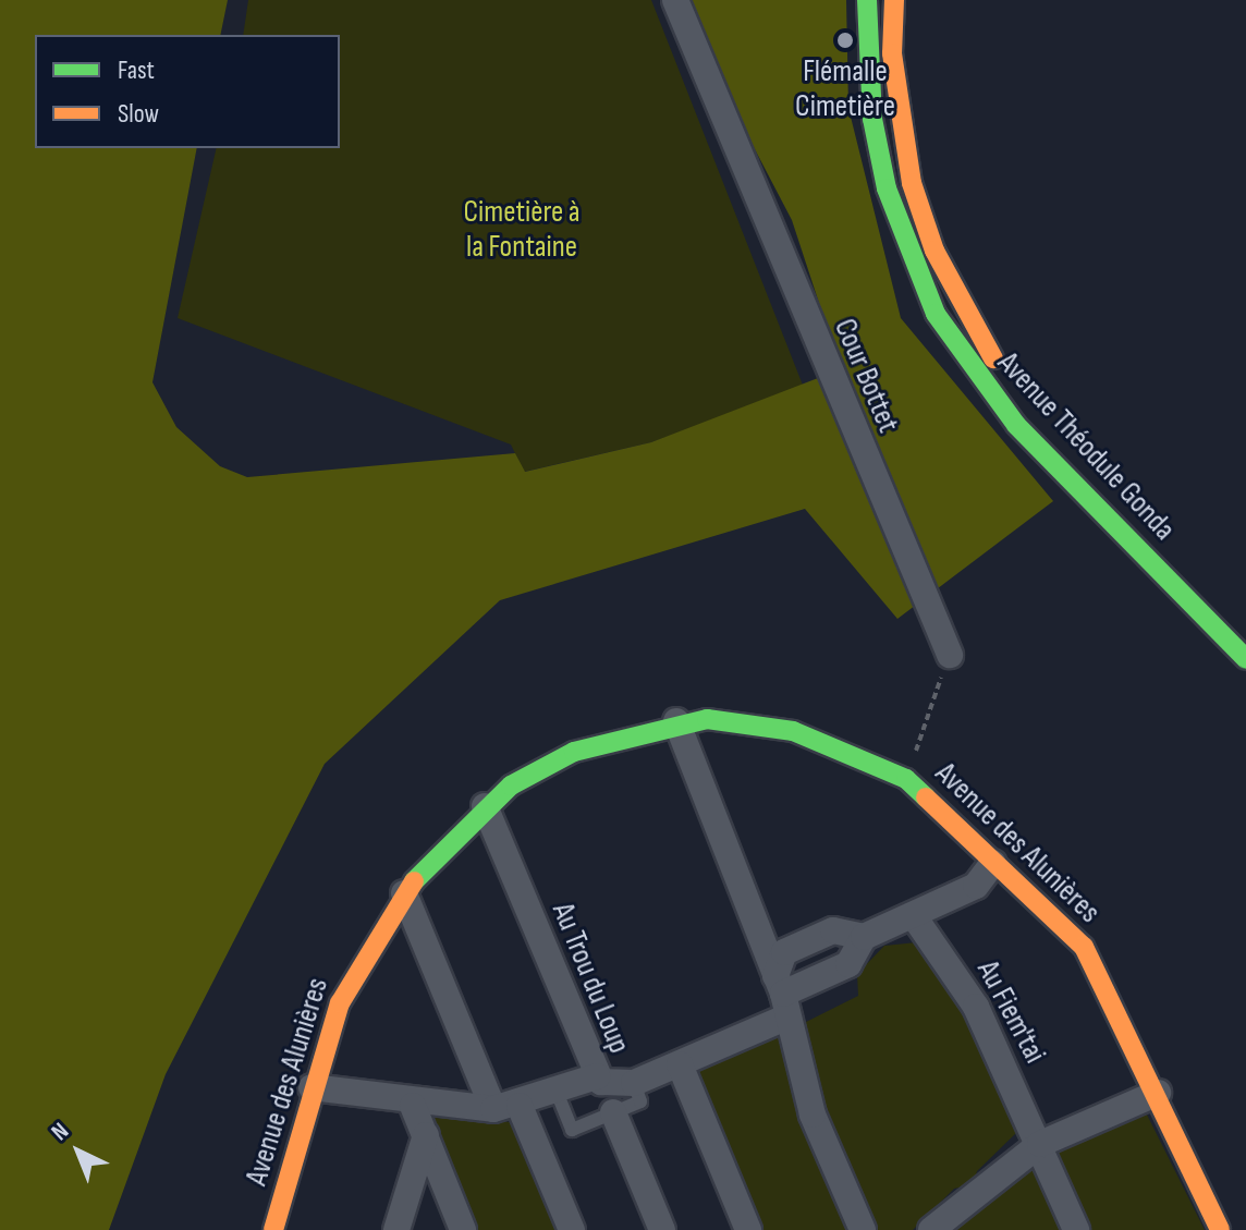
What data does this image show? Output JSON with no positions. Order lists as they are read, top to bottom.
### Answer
{
  "streets": {
    "street": [
      "Cour Bottet",
      "Avenue Théodule Gonda",
      "Avenue des Alunières",
      "Au Trou du Loup",
      "Au Fiem'tai"
    ]
  },
  "crossings": [
    ["Avenue des Alunières", "Au Trou du Loup"]
  ],
  "parks": ["Cimetière à la Fontaine"],
  "places": ["Flémalle Cimetière"],
  "legend": ["Fast", "Slow"],
  "north": "top left"
}
